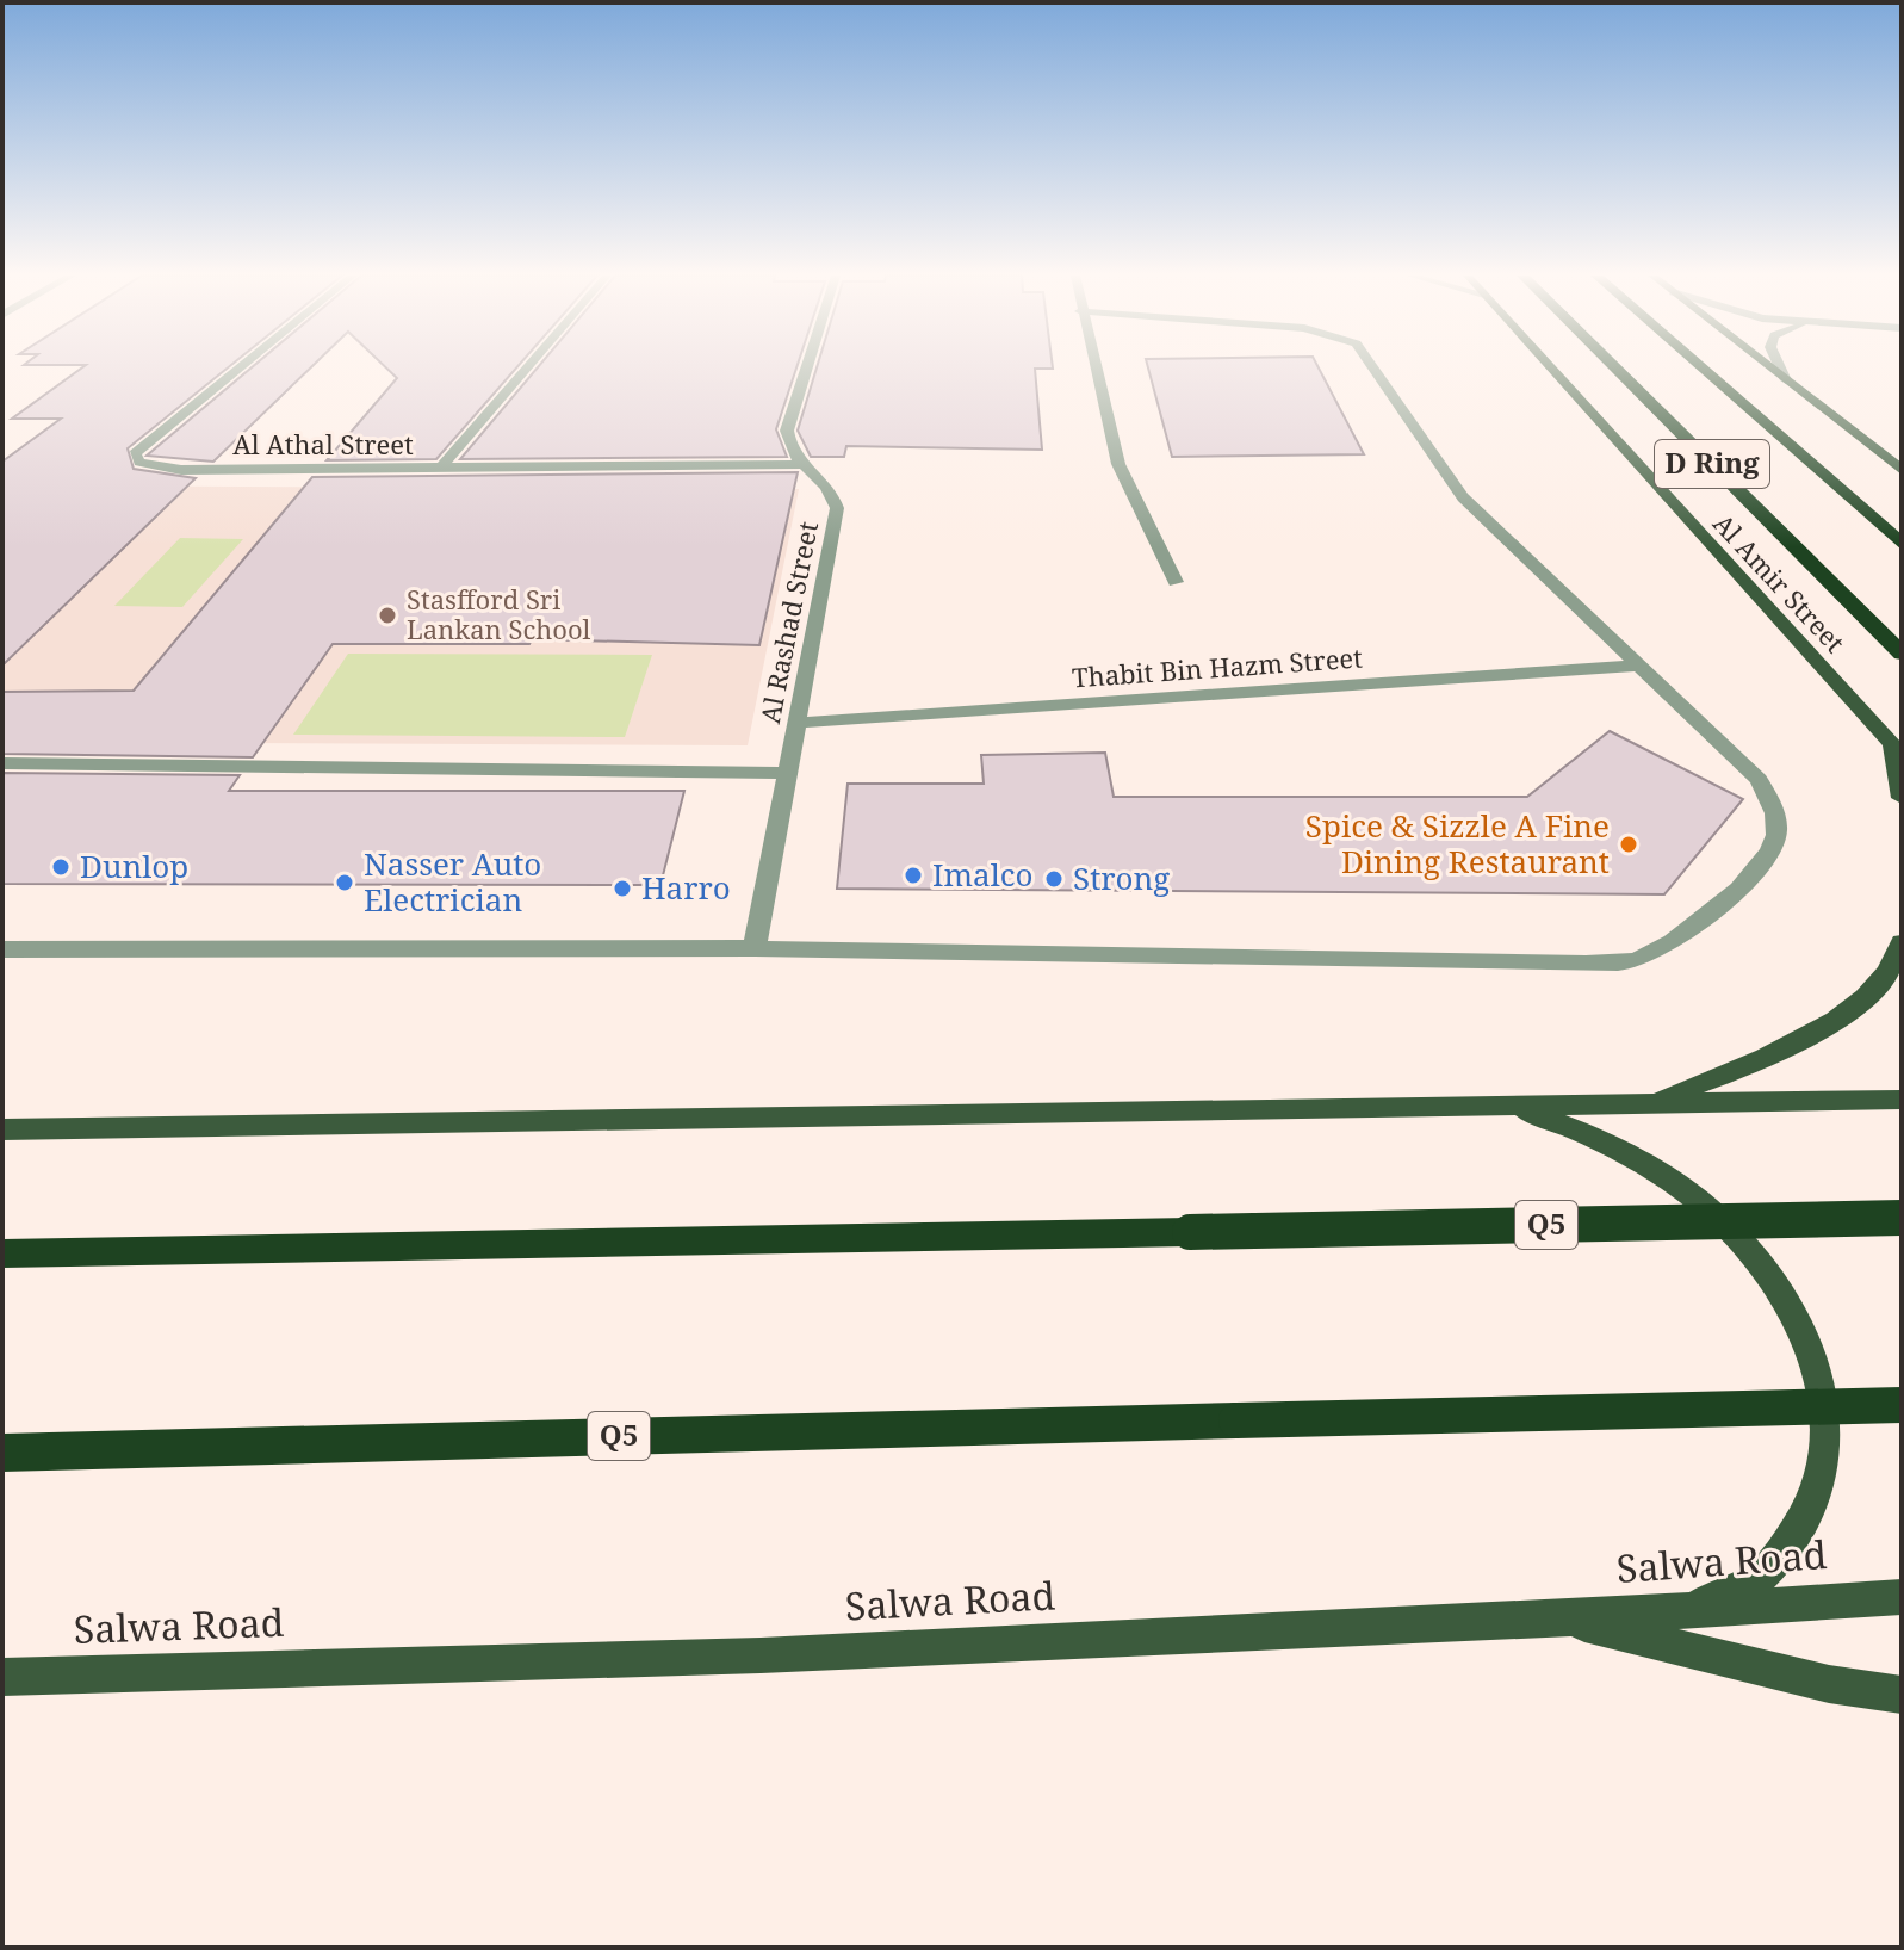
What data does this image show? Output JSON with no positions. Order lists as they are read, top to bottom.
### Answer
{
  "streets": {
    "highway": ["D Ring", "Q5"],
    "main road": ["Al Amir Street", "Salwa Road"],
    "street": ["Al Athal Street", "Al Rashad Street", "Thabit Bin Hazm Street"]
  },
  "crossings": [
    ["Al Athal Street", "Al Rashad Street"],
    ["Al Rashad Street", "Thabit Bin Hazm Street"]
  ],
  "places": [
    "Stasfford Sri Lankan School",
    "Spice & Sizzle A Fine Dining Restaurant",
    "Dunlop",
    "Imalco",
    "Strong",
    "Nasser Auto Electrician",
    "Harro"
  ]
}
